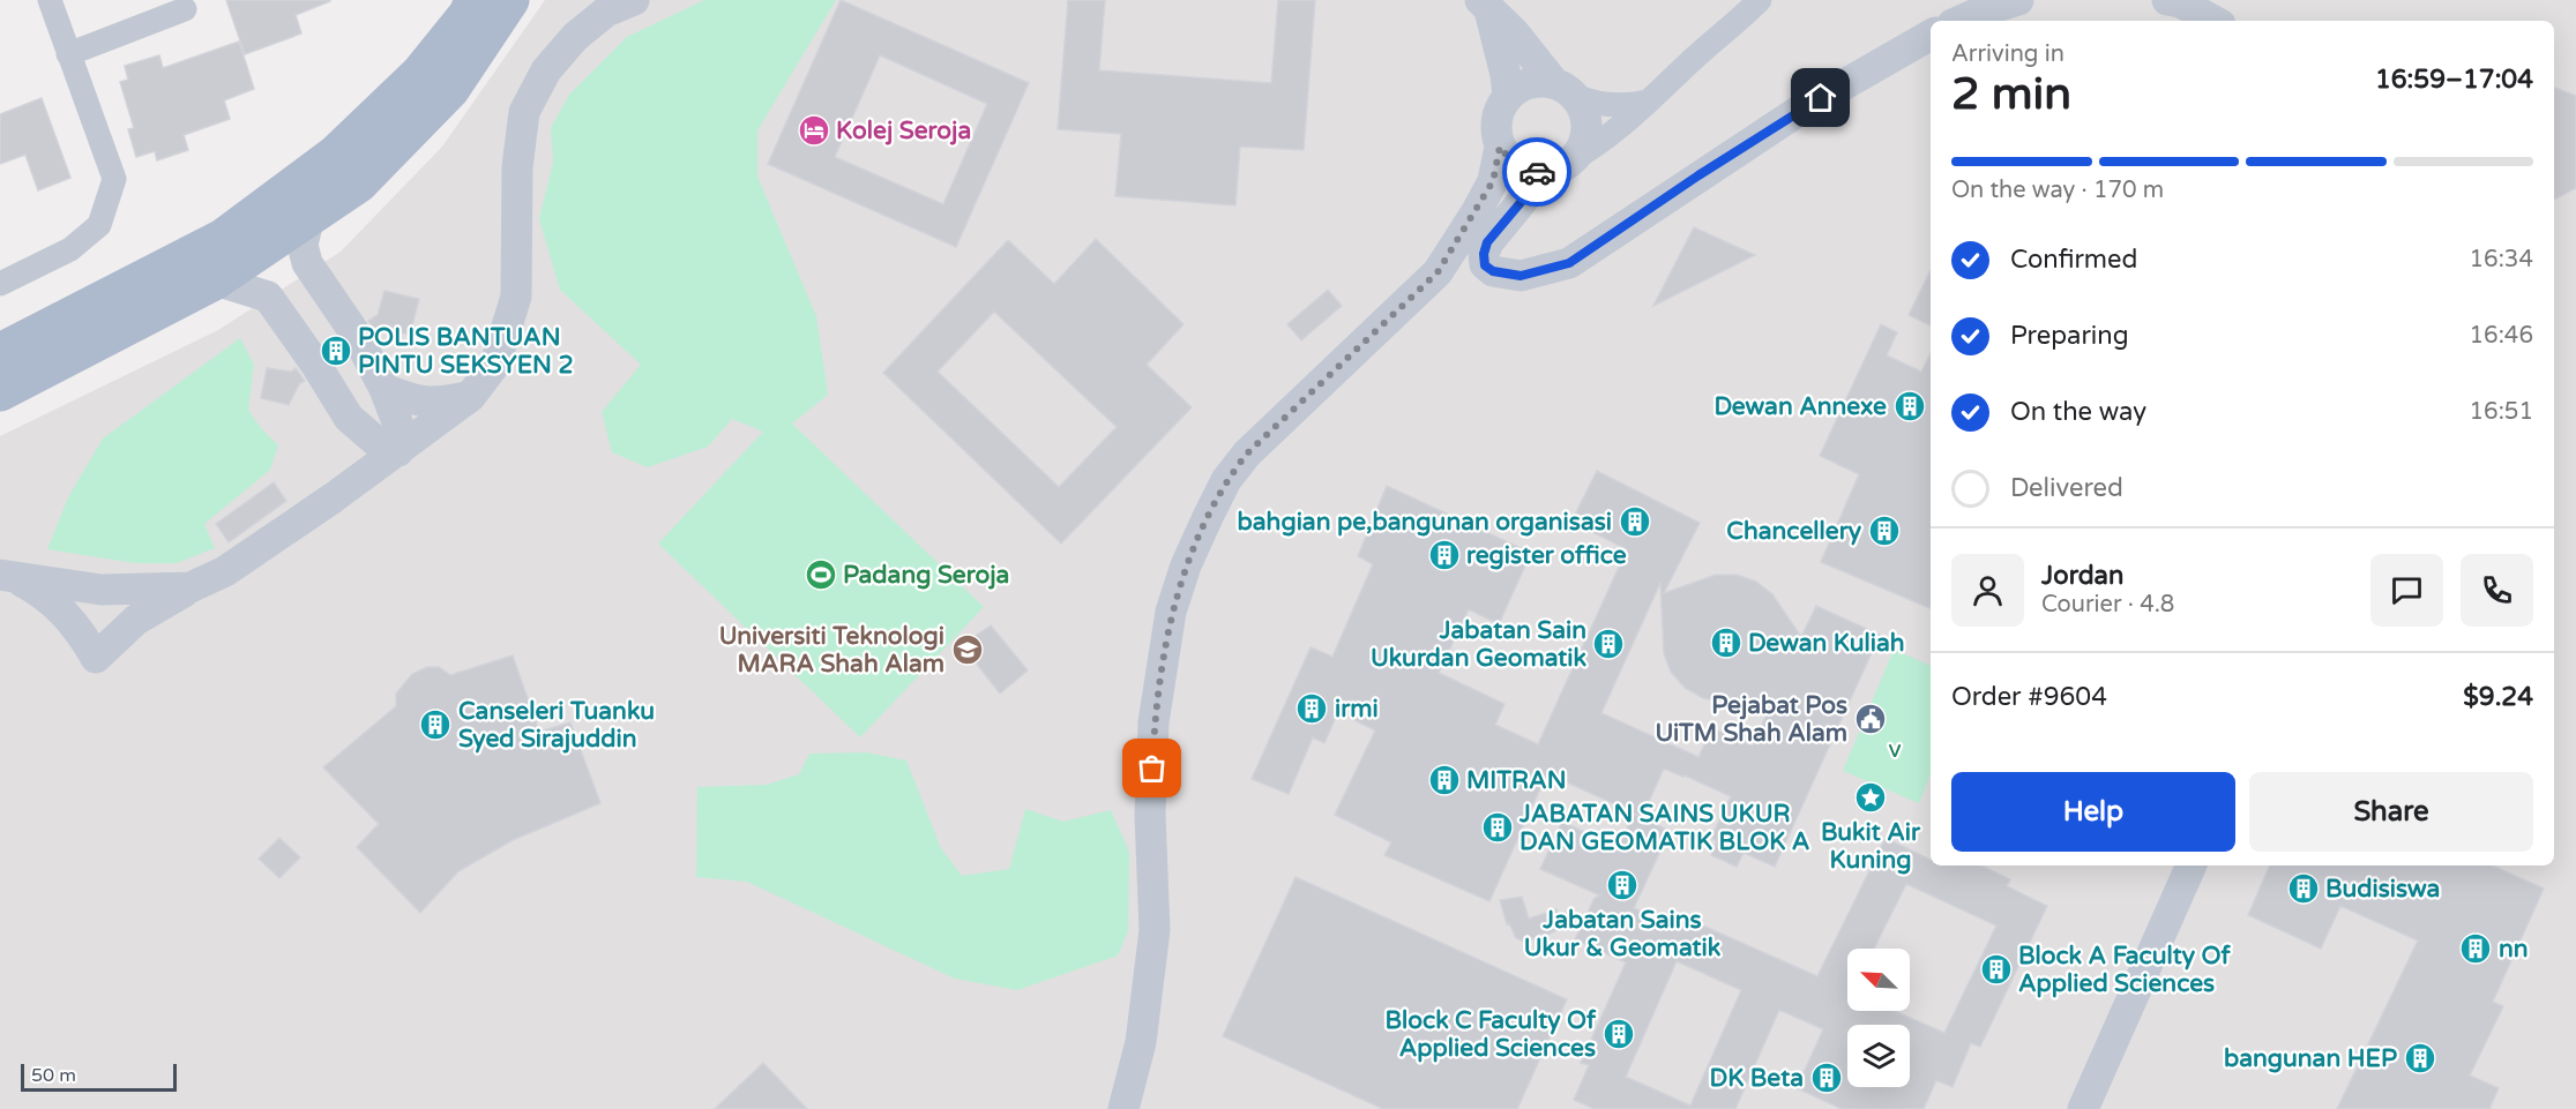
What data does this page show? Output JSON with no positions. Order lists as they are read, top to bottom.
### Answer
{
  "parks": ["v"],
  "places": {
    "hotel": ["Kolej Seroja"],
    "building": [
      "POLIS BANTUAN PINTU SEKSYEN 2",
      "Dewan Annexe",
      "bahgian pe,bangunan organisasi",
      "Chancellery",
      "register office",
      "Dewan Kuliah",
      "Jabatan Sain Ukurdan Geomatik",
      "irmi",
      "Canseleri Tuanku Syed Sirajuddin",
      "MITRAN",
      "JABATAN SAINS UKUR DAN GEOMATIK BLOK A",
      "Jabatan Sains Ukur & Geomatik",
      "Budisiswa",
      "nn",
      "Block A Faculty Of Applied Sciences",
      "Block C Faculty Of Applied Sciences",
      "bangunan HEP",
      "DK Beta"
    ],
    "sports": ["Padang Seroja"],
    "school or university": ["Universiti Teknologi MARA Shah Alam"],
    "public building": ["Pejabat Pos UiTM Shah Alam"],
    "place": ["Bukit Air Kuning"]
  },
  "scale_bar": "50 m",
  "north": "top left",
  "page": {
    "heading": ["2 min", "Arriving in", "16:59–17:04"],
    "panel": [
      "Jordan",
      "Courier · 4.8",
      "Order #9604",
      "$9.24"
    ],
    "bar": "On the way · 170 m",
    "list": [
      ["Confirmed", "16:34"],
      ["Preparing", "16:46"],
      ["On the way", "16:51"],
      "Delivered"
    ],
    "buttons": ["Help", "Share"],
    "scale": "50 m"
  }
}
